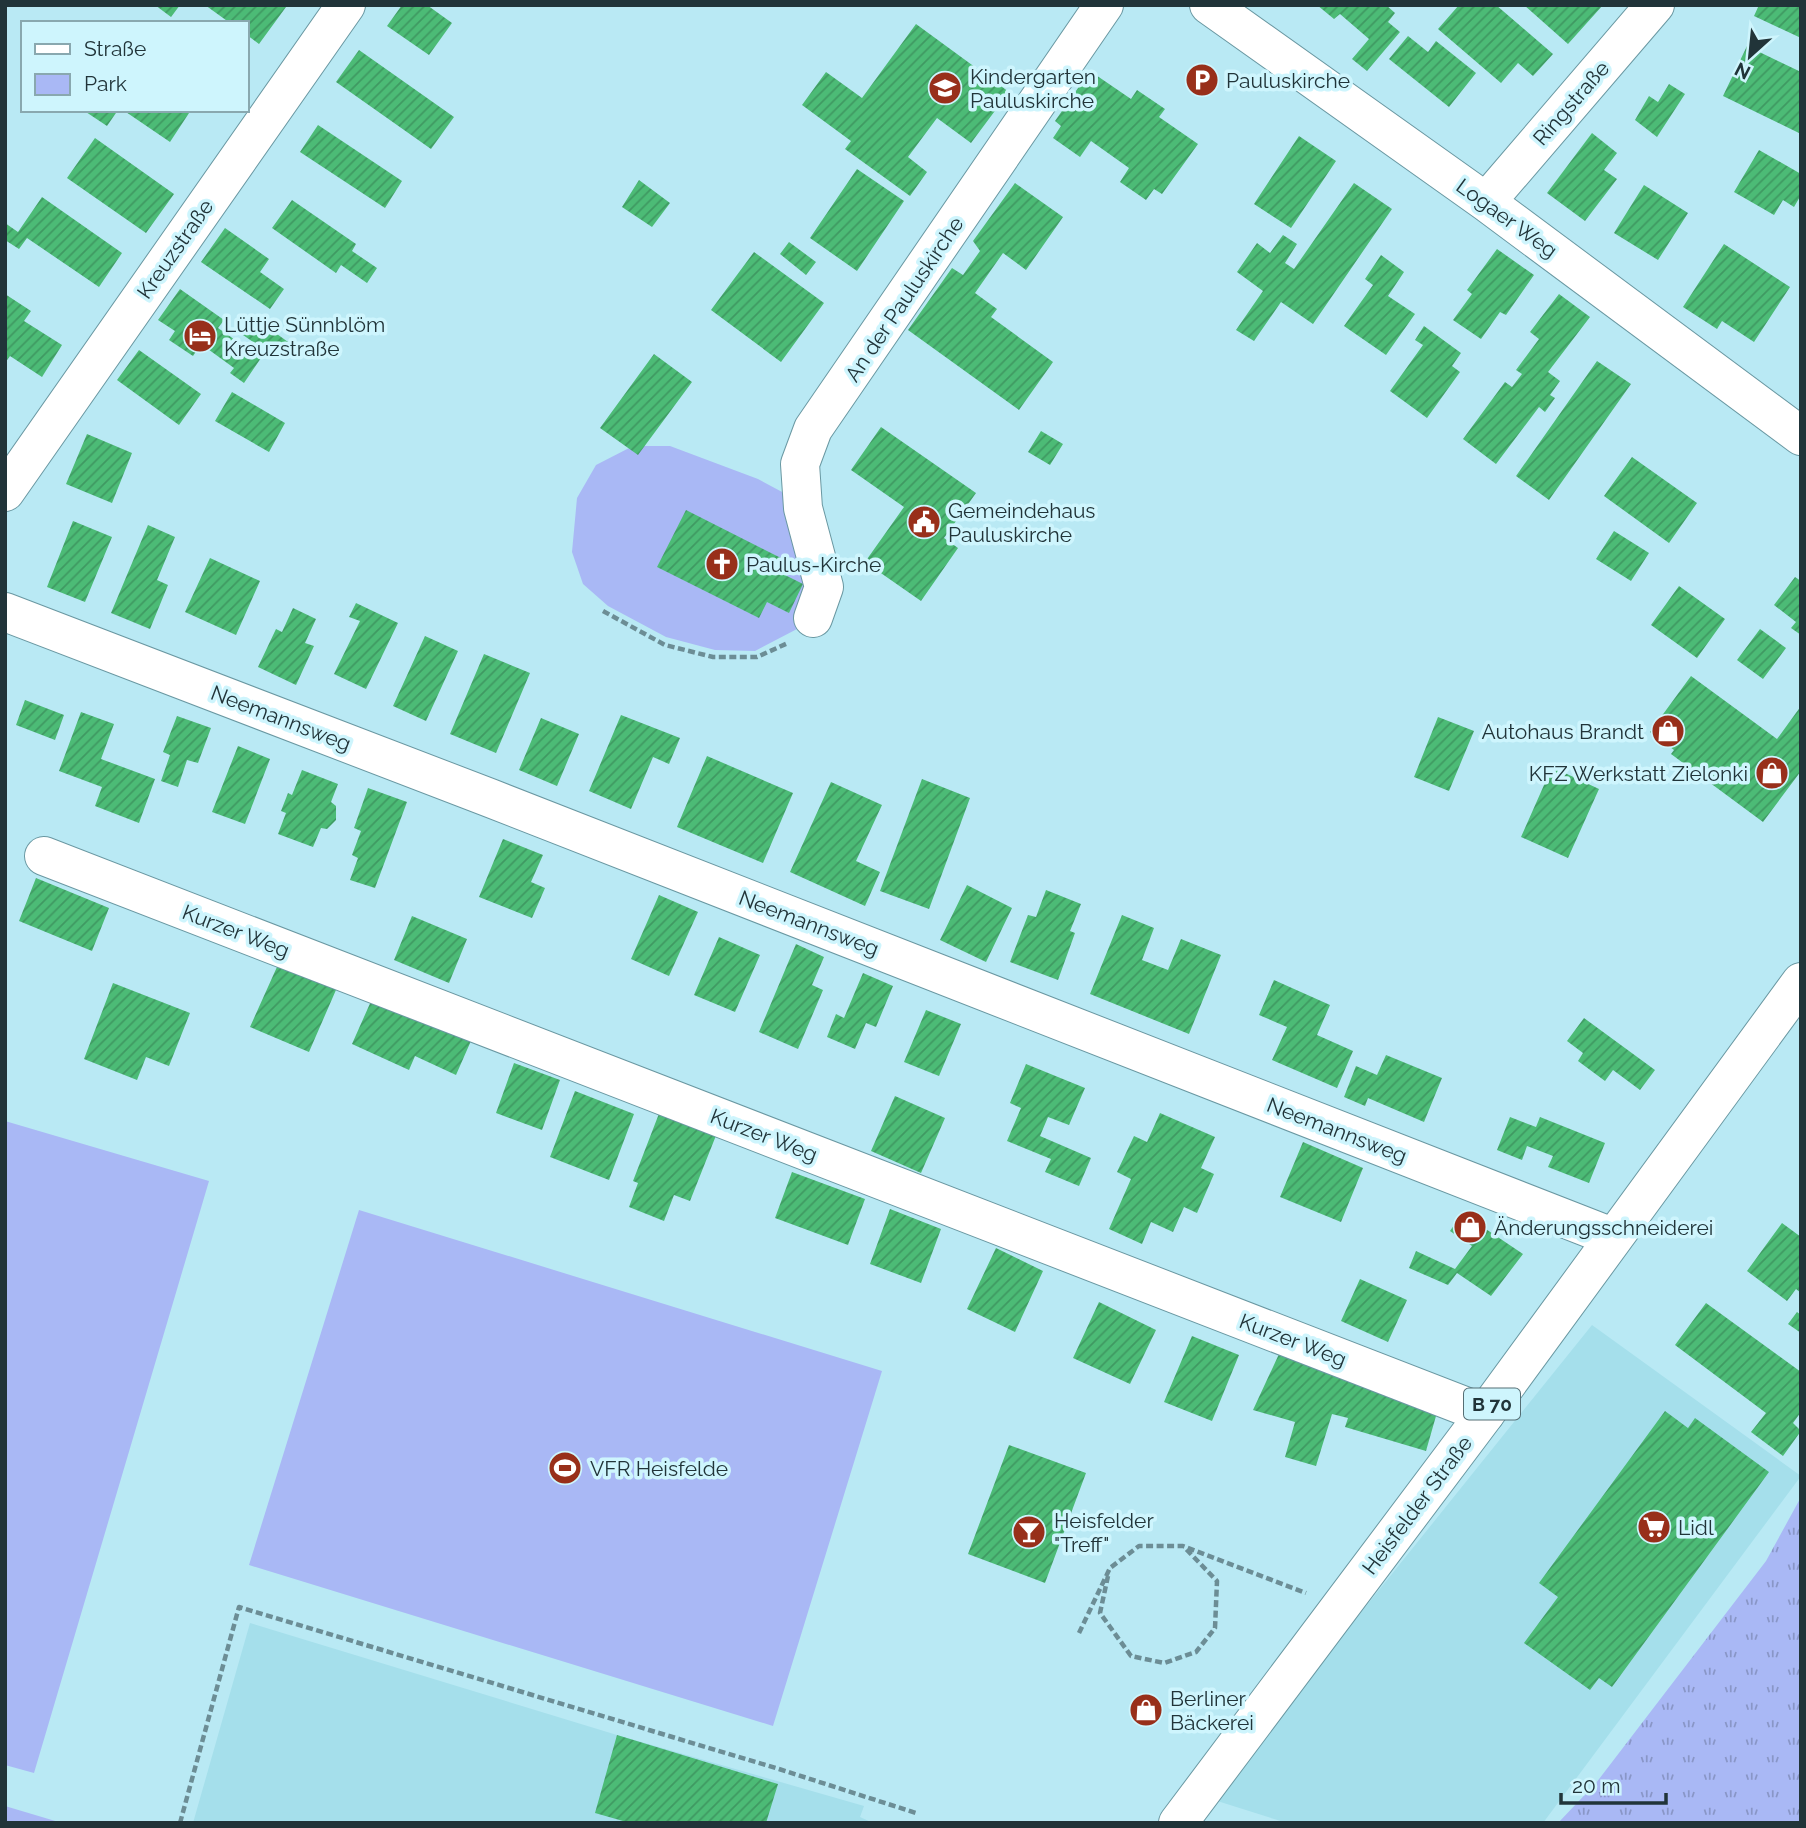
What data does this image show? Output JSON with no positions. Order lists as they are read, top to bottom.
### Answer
{
  "streets": {
    "street": [
      "Ringstraße",
      "Logaer Weg",
      "Kreuzstraße",
      "An der Pauluskirche",
      "Neemannsweg",
      "Kurzer Weg",
      "B 70",
      "Heisfelder Straße"
    ]
  },
  "crossings": [
    ["Ringstraße", "Logaer Weg"],
    ["Neemannsweg", "Heisfelder Straße"],
    ["Kurzer Weg", "Heisfelder Straße"]
  ],
  "places": {
    "parking": ["Pauluskirche"],
    "school or university": ["Kindergarten Pauluskirche"],
    "hotel": ["Lüttje Sünnblöm Kreuzstraße"],
    "public building": ["Gemeindehaus Pauluskirche"],
    "church": ["Paulus-Kirche"],
    "shop": [
      "Autohaus Brandt",
      "KFZ Werkstatt Zielonki",
      "Änderungsschneiderei",
      "Berliner Bäckerei"
    ],
    "sports": ["VFR Heisfelde"],
    "supermarket": ["Lidl"],
    "bar": ["Heisfelder \"Treff\""]
  },
  "legend": ["Straße", "Park"],
  "scale_bar": "20 m",
  "north": "bottom left"
}
